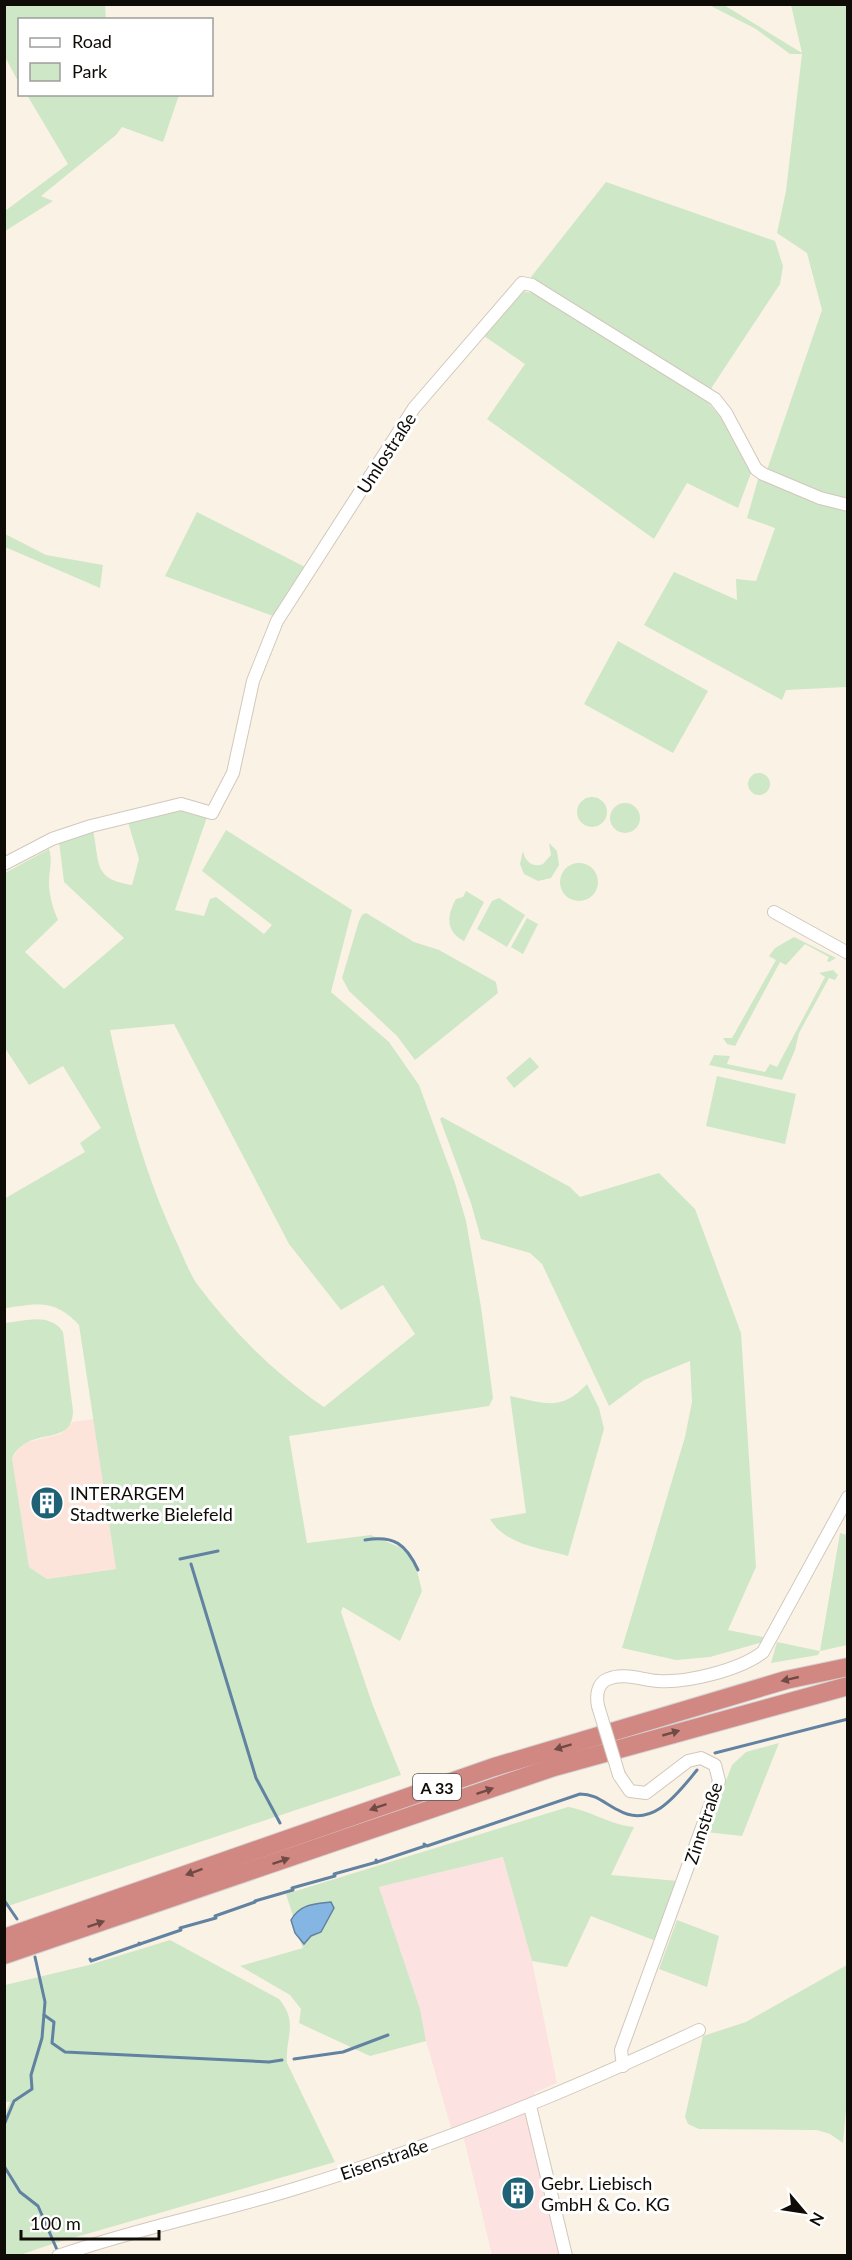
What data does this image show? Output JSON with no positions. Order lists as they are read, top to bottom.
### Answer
{
  "streets": {
    "highway": ["A 33"],
    "street": ["Umlostraße", "Zinnstraße", "Eisenstraße"]
  },
  "crossings": [
    ["Zinnstraße", "Eisenstraße"]
  ],
  "places": {
    "building": ["INTERARGEM Stadtwerke Bielefeld", "Gebr. Liebisch GmbH & Co. KG"]
  },
  "legend": ["Road", "Park"],
  "scale_bar": "100 m",
  "north": "bottom right"
}
